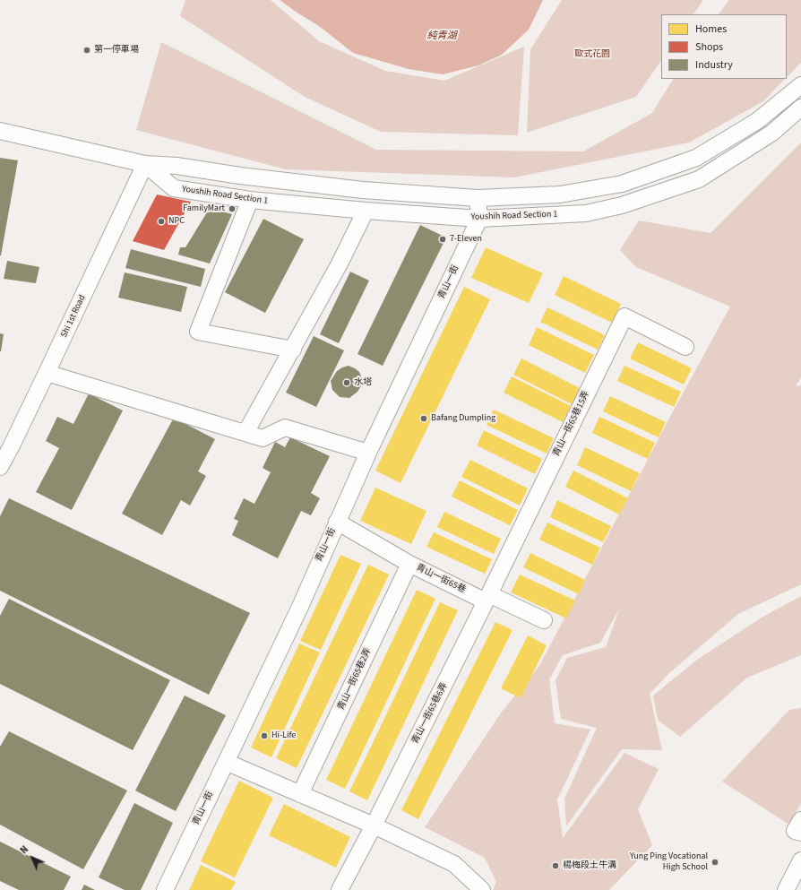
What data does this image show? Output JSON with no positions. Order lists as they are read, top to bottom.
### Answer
{
  "streets": {
    "street": [
      "Youshih Road Section 1",
      "青山一街",
      "Shi 1st Road",
      "青山一街65巷15弄",
      "青山一街65巷",
      "青山一街65巷2弄",
      "青山一街65巷6弄"
    ]
  },
  "crossings": [
    ["Youshih Road Section 1", "青山一街"],
    ["Youshih Road Section 1", "Shi 1st Road"],
    ["青山一街", "青山一街65巷"],
    ["青山一街65巷15弄", "青山一街65巷"],
    ["青山一街65巷15弄", "青山一街65巷6弄"],
    ["青山一街65巷", "青山一街65巷2弄"],
    ["青山一街65巷", "青山一街65巷6弄"]
  ],
  "water": ["純青湖"],
  "parks": ["歐式花園"],
  "places": [
    "第一停車場",
    "FamilyMart",
    "NPC",
    "7-Eleven",
    "水塔",
    "Bafang Dumpling",
    "Hi-Life",
    "Yung Ping Vocational High School",
    "楊梅段土牛溝"
  ],
  "legend": ["Homes", "Shops", "Industry"],
  "north": "top left"
}
